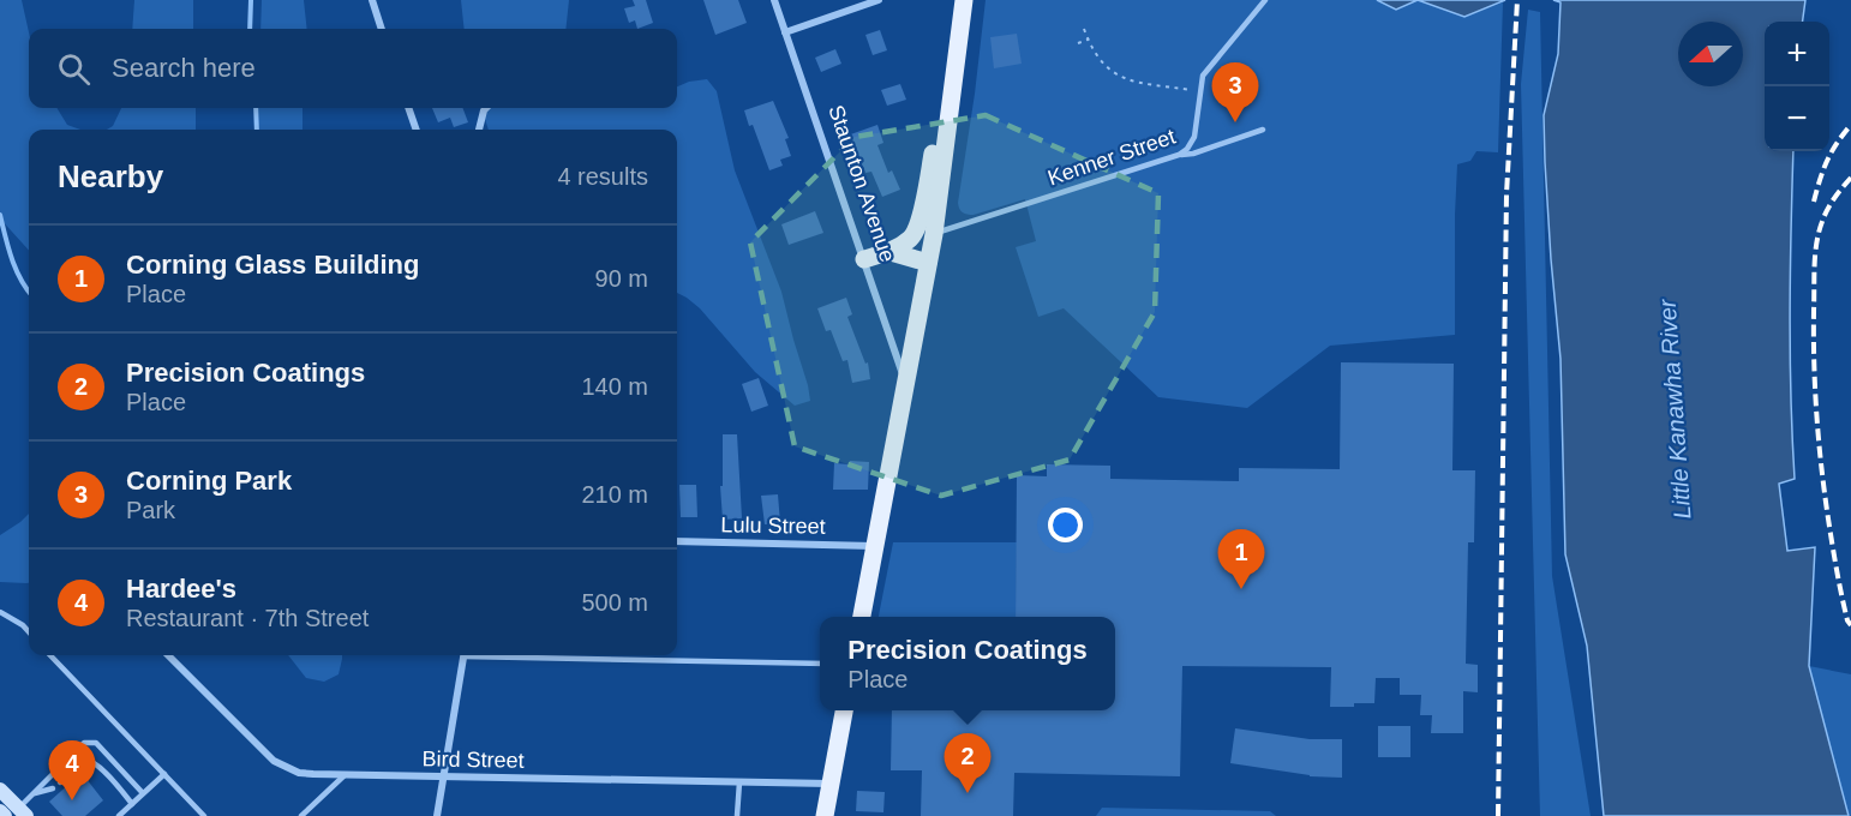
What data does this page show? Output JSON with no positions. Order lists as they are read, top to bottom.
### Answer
{
  "streets": {
    "main road": ["Staunton Avenue"],
    "street": ["Lulu Street", "Bird Street"],
    "lane": ["Kenner Street"]
  },
  "crossings": [
    ["Kenner Street", "Staunton Avenue"],
    ["Staunton Avenue", "Lulu Street"]
  ],
  "water": ["Little Kanawha River"],
  "north": "left",
  "page": {
    "map_buttons": ["+", "−"],
    "search": "Search here",
    "pins": [
      "3",
      "1",
      "2",
      "4"
    ],
    "heading": ["Nearby", "4 results"],
    "list": [
      {
        "mark": "1",
        "name": "Corning Glass Building",
        "note": "Place",
        "value": "90 m"
      },
      {
        "mark": "2",
        "name": "Precision Coatings",
        "note": "Place",
        "value": "140 m"
      },
      {
        "mark": "3",
        "name": "Corning Park",
        "note": "Park",
        "value": "210 m"
      },
      {
        "mark": "4",
        "name": "Hardee's",
        "note": "Restaurant · 7th Street",
        "value": "500 m"
      }
    ],
    "popup": ["Precision Coatings", "Place"]
  }
}
